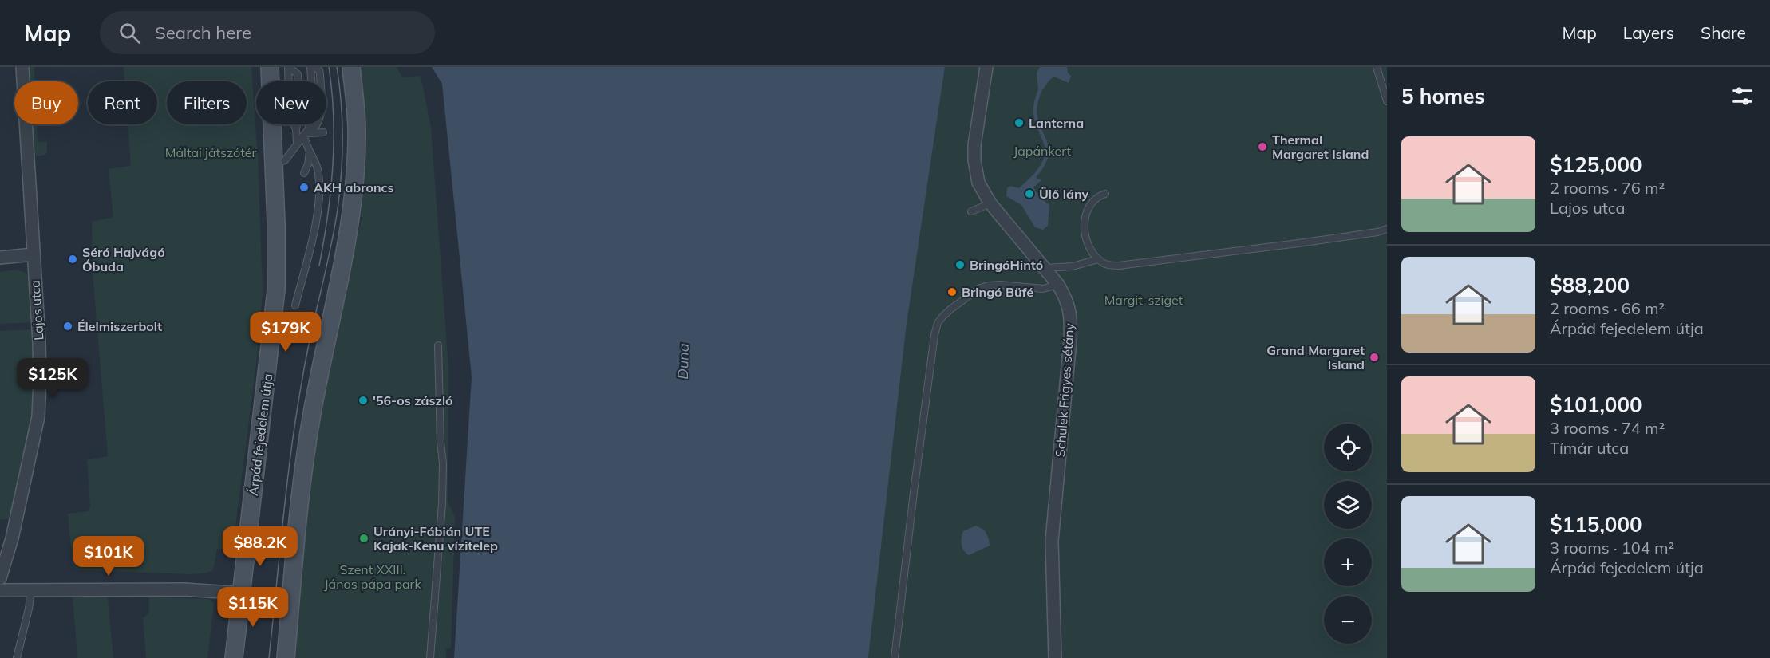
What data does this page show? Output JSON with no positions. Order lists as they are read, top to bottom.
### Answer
{
  "streets": {
    "street": ["Lajos utca", "Schulek Frigyes sétány", "Árpád fejedelem útja"]
  },
  "water": ["Duna"],
  "parks": [
    "Japánkert",
    "Máltai játszótér",
    "Margit-sziget",
    "Szent XXIII. János pápa park"
  ],
  "places": [
    "Lanterna",
    "Thermal Margaret Island",
    "AKH abroncs",
    "Ülő lány",
    "Séró Hajvágó Óbuda",
    "BringóHintó",
    "Bringó Büfé",
    "Élelmiszerbolt",
    "Grand Margaret Island",
    "'56-os zászló",
    "Urányi-Fábián UTE Kajak-Kenu vízitelep"
  ],
  "page": {
    "header": "Map",
    "search": "Search here",
    "nav": ["Map", "Layers", "Share"],
    "heading": "5 homes",
    "chip": [
      "Buy",
      "Rent",
      "Filters",
      "New"
    ],
    "list": [
      {
        "name": "$125,000",
        "note": "2 rooms · 76 m² · Lajos utca"
      },
      {
        "name": "$88,200",
        "note": "2 rooms · 66 m² · Árpád fejedelem útja"
      },
      {
        "name": "$101,000",
        "note": "3 rooms · 74 m² · Tímár utca"
      },
      {
        "name": "$115,000",
        "note": "3 rooms · 104 m² · Árpád fejedelem útja"
      }
    ],
    "price": [
      "$179K",
      "$125K",
      "$88.2K",
      "$101K",
      "$115K"
    ],
    "map_buttons": ["+", "−"]
  }
}
